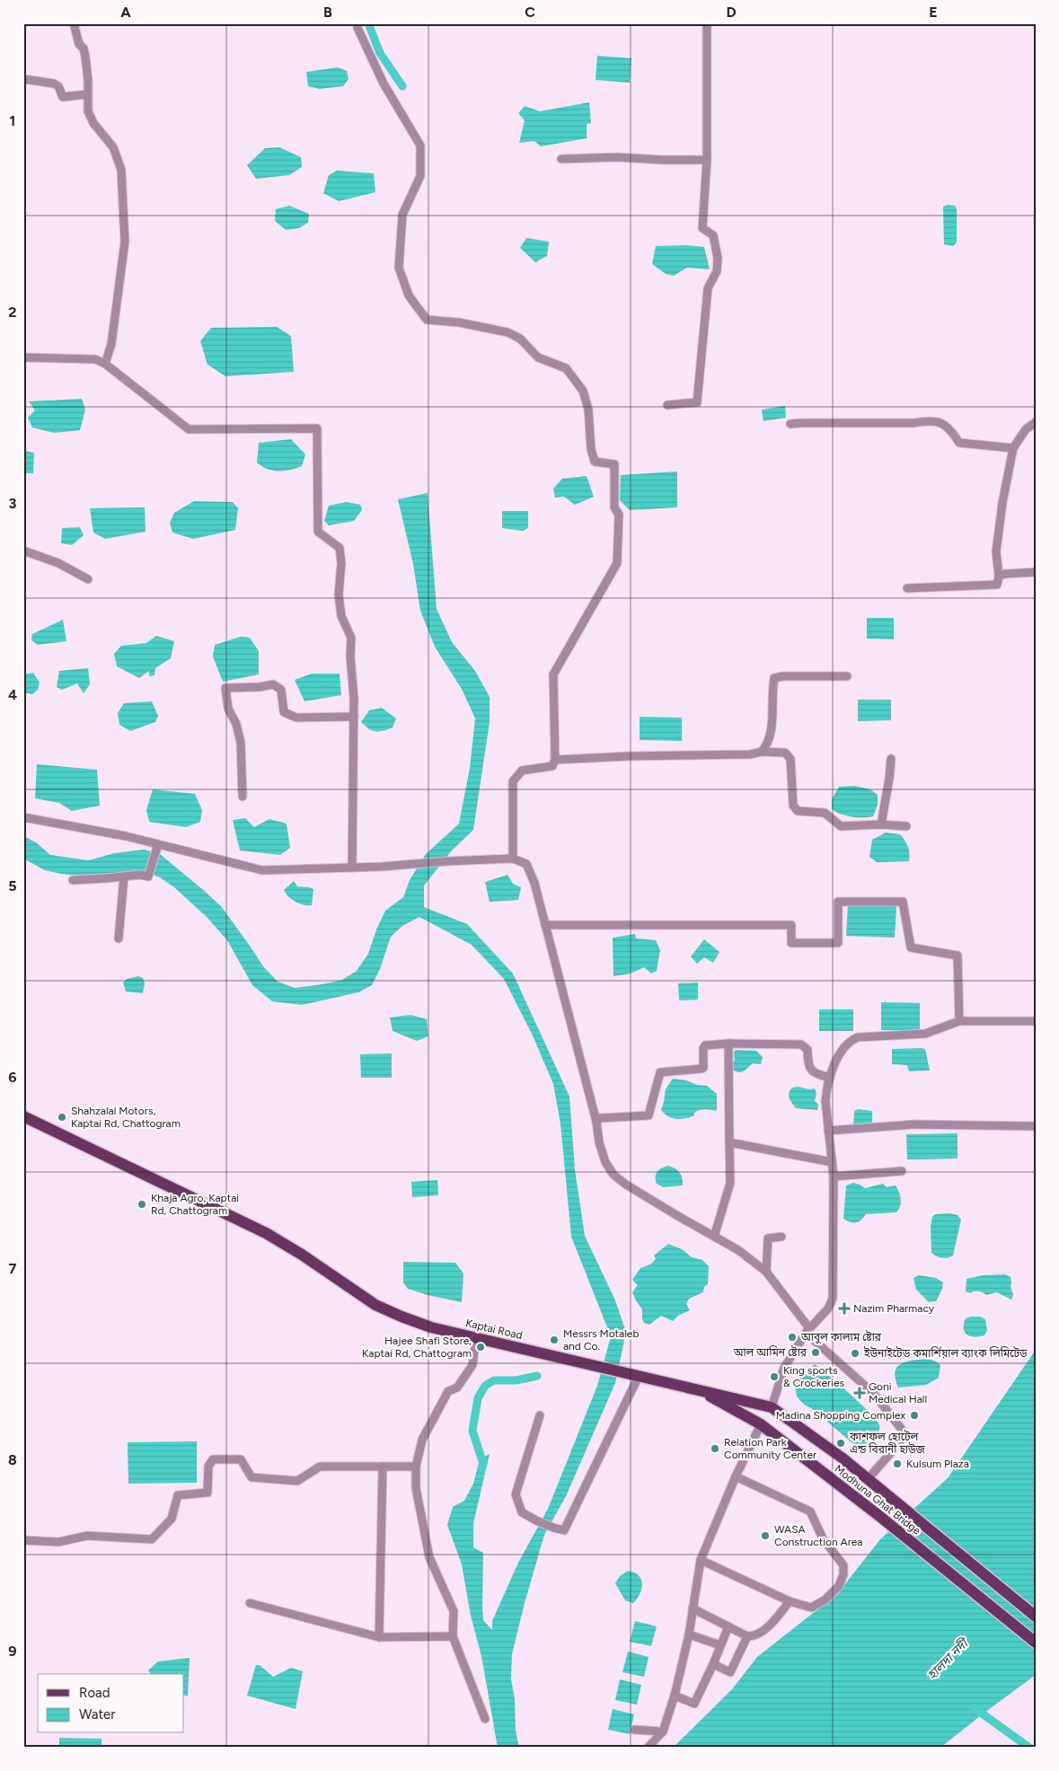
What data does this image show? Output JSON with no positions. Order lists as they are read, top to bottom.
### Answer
{
  "streets": {
    "main road": ["Kaptai Road", "Modhuna Ghat Bridge"]
  },
  "crossings": [
    ["Kaptai Road", "Modhuna Ghat Bridge"]
  ],
  "water": ["হালদা নদী"],
  "places": {
    "other": [
      "Shahzalal Motors, Kaptai Rd, Chattogram",
      "Khaja Agro, Kaptai Rd, Chattogram",
      "আবুল কালাম ষ্টোর",
      "Messrs Motaleb and Co.",
      "Hajee Shafi Store, Kaptai Rd, Chattogram",
      "আল আমিন ষ্টোর",
      "ইউনাইটেড কমার্শিয়াল ব্যাংক লিমিটেড",
      "King sports & Crockeries",
      "Madina Shopping Complex",
      "কাশফুল হোটেল এন্ড বিরানী হাউজ",
      "Relation Park Community Center",
      "Kulsum Plaza",
      "WASA Construction Area"
    ],
    "health": ["Nazim Pharmacy", "Goni Medical Hall"]
  },
  "legend": ["Road", "Water"],
  "grid": {
    "columns": [
      "A",
      "B",
      "C",
      "D",
      "E"
    ],
    "rows": [
      "1",
      "2",
      "3",
      "4",
      "5",
      "6",
      "7",
      "8",
      "9"
    ]
  }
}
